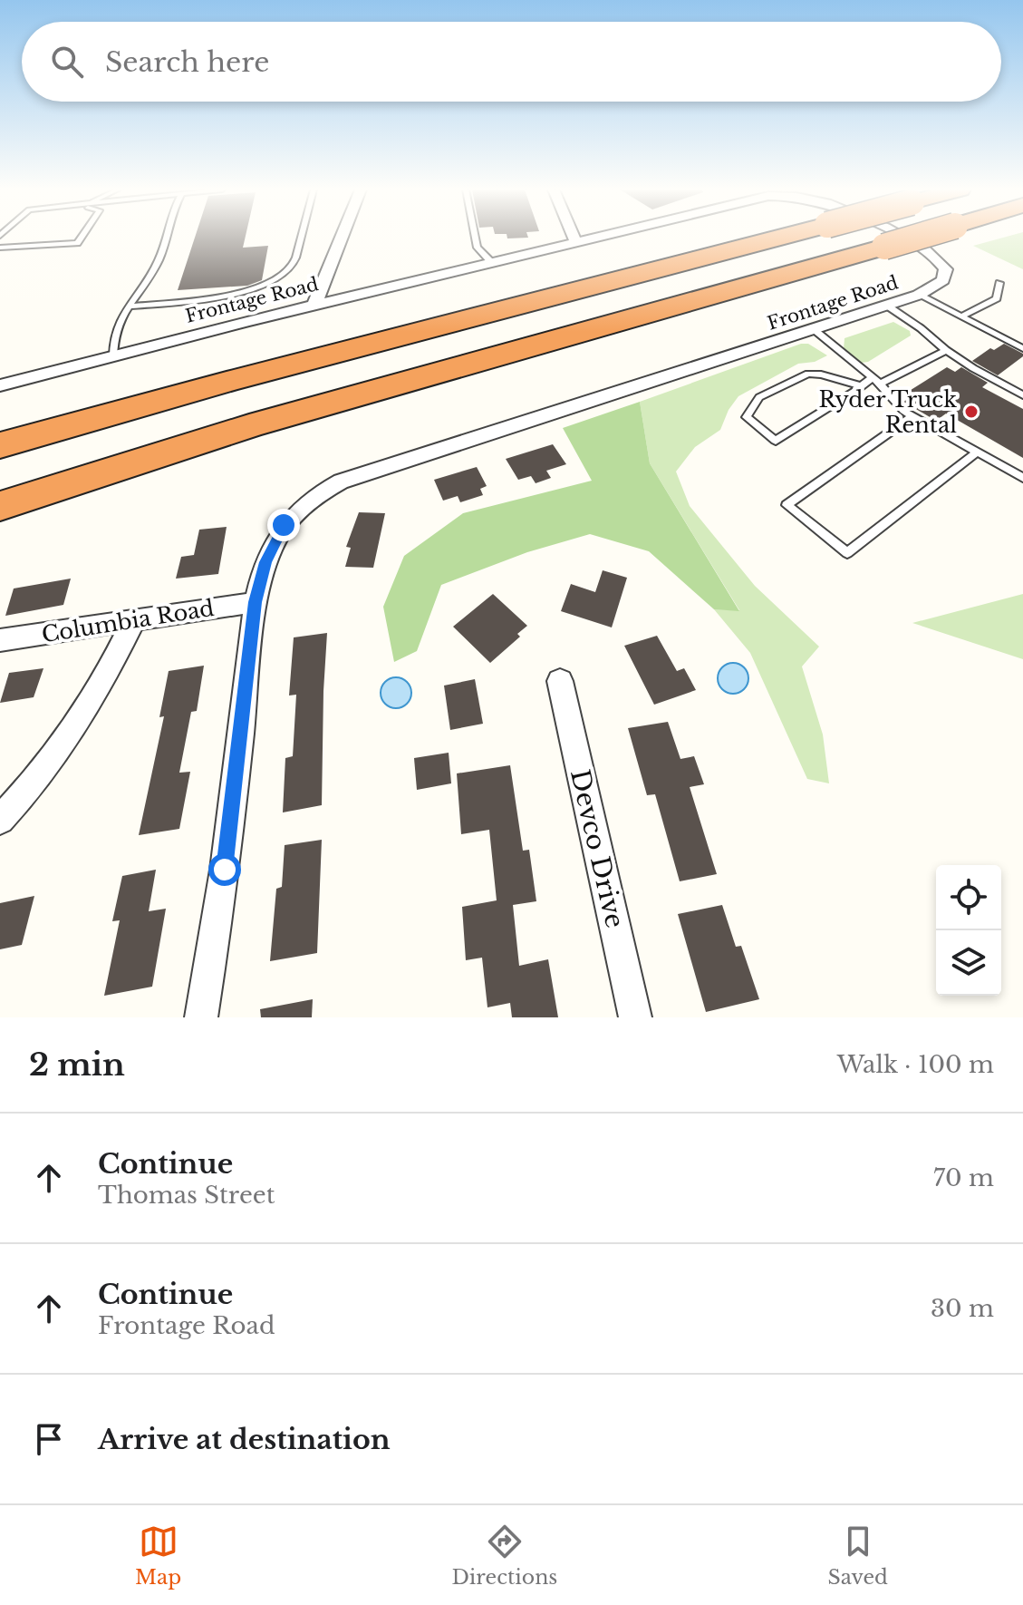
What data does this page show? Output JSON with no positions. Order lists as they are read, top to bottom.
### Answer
{
  "streets": {
    "street": ["Frontage Road", "Columbia Road", "Devco Drive"]
  },
  "crossings": [
    ["Frontage Road", "Columbia Road"]
  ],
  "places": ["Ryder Truck Rental"],
  "page": {
    "search": "Search here",
    "heading": ["2 min", "Walk · 100 m"],
    "list": [
      ["Continue", "Thomas Street", "70 m"],
      ["Continue", "Frontage Road", "30 m"],
      "Arrive at destination"
    ],
    "nav": ["Map", "Directions", "Saved"]
  }
}
